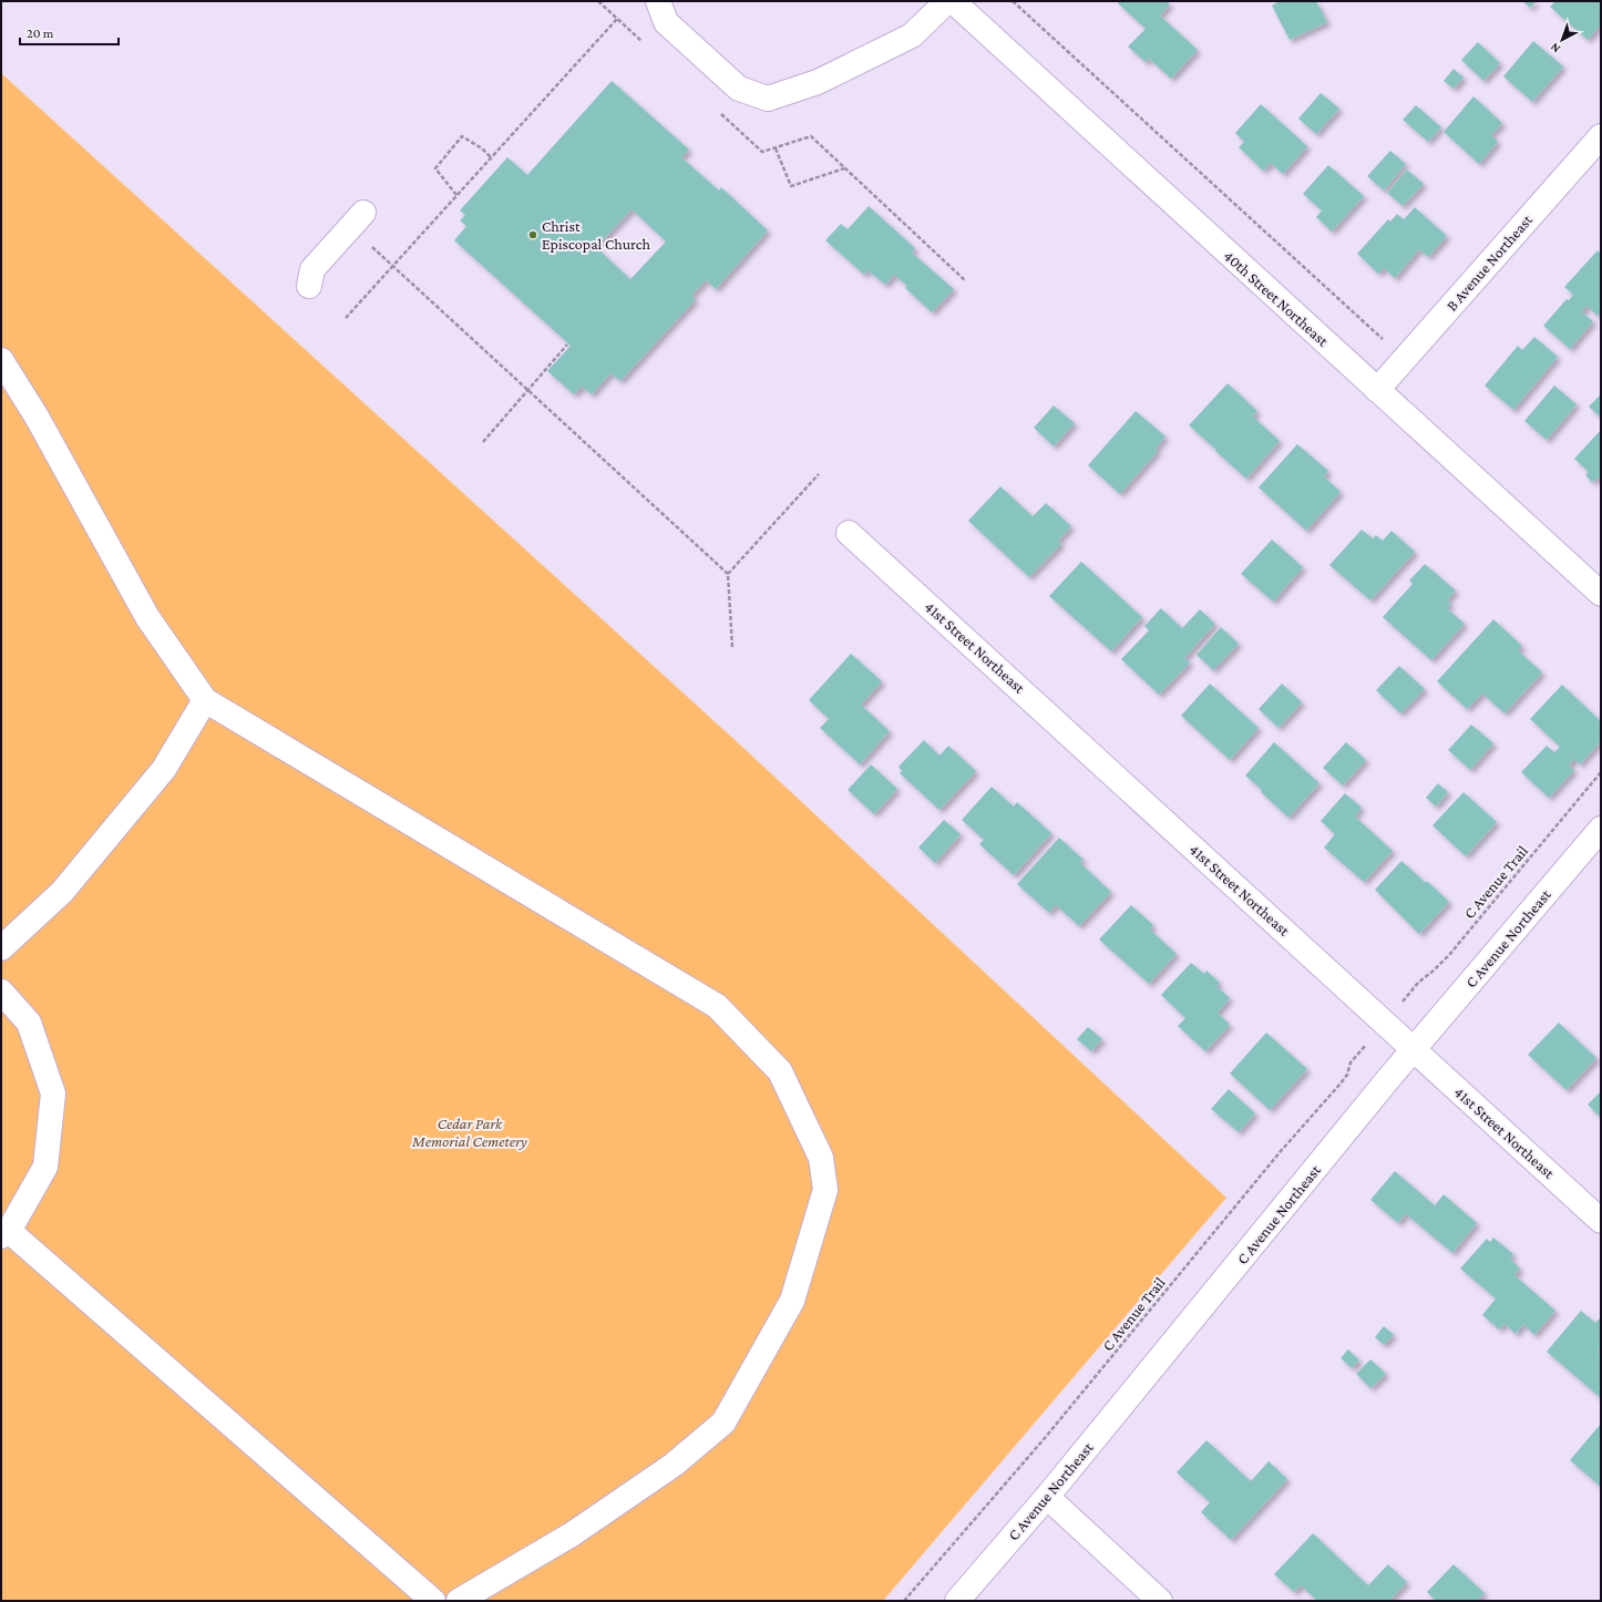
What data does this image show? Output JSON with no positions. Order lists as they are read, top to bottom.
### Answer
{
  "streets": {
    "street": [
      "B Avenue Northeast",
      "40th Street Northeast",
      "41st Street Northeast",
      "C Avenue Northeast"
    ],
    "path": ["C Avenue Trail"]
  },
  "crossings": [
    ["B Avenue Northeast", "40th Street Northeast"],
    ["41st Street Northeast", "C Avenue Northeast"]
  ],
  "parks": ["Cedar Park Memorial Cemetery"],
  "places": ["Christ Episcopal Church"],
  "scale_bar": "20 m",
  "north": "bottom left"
}
